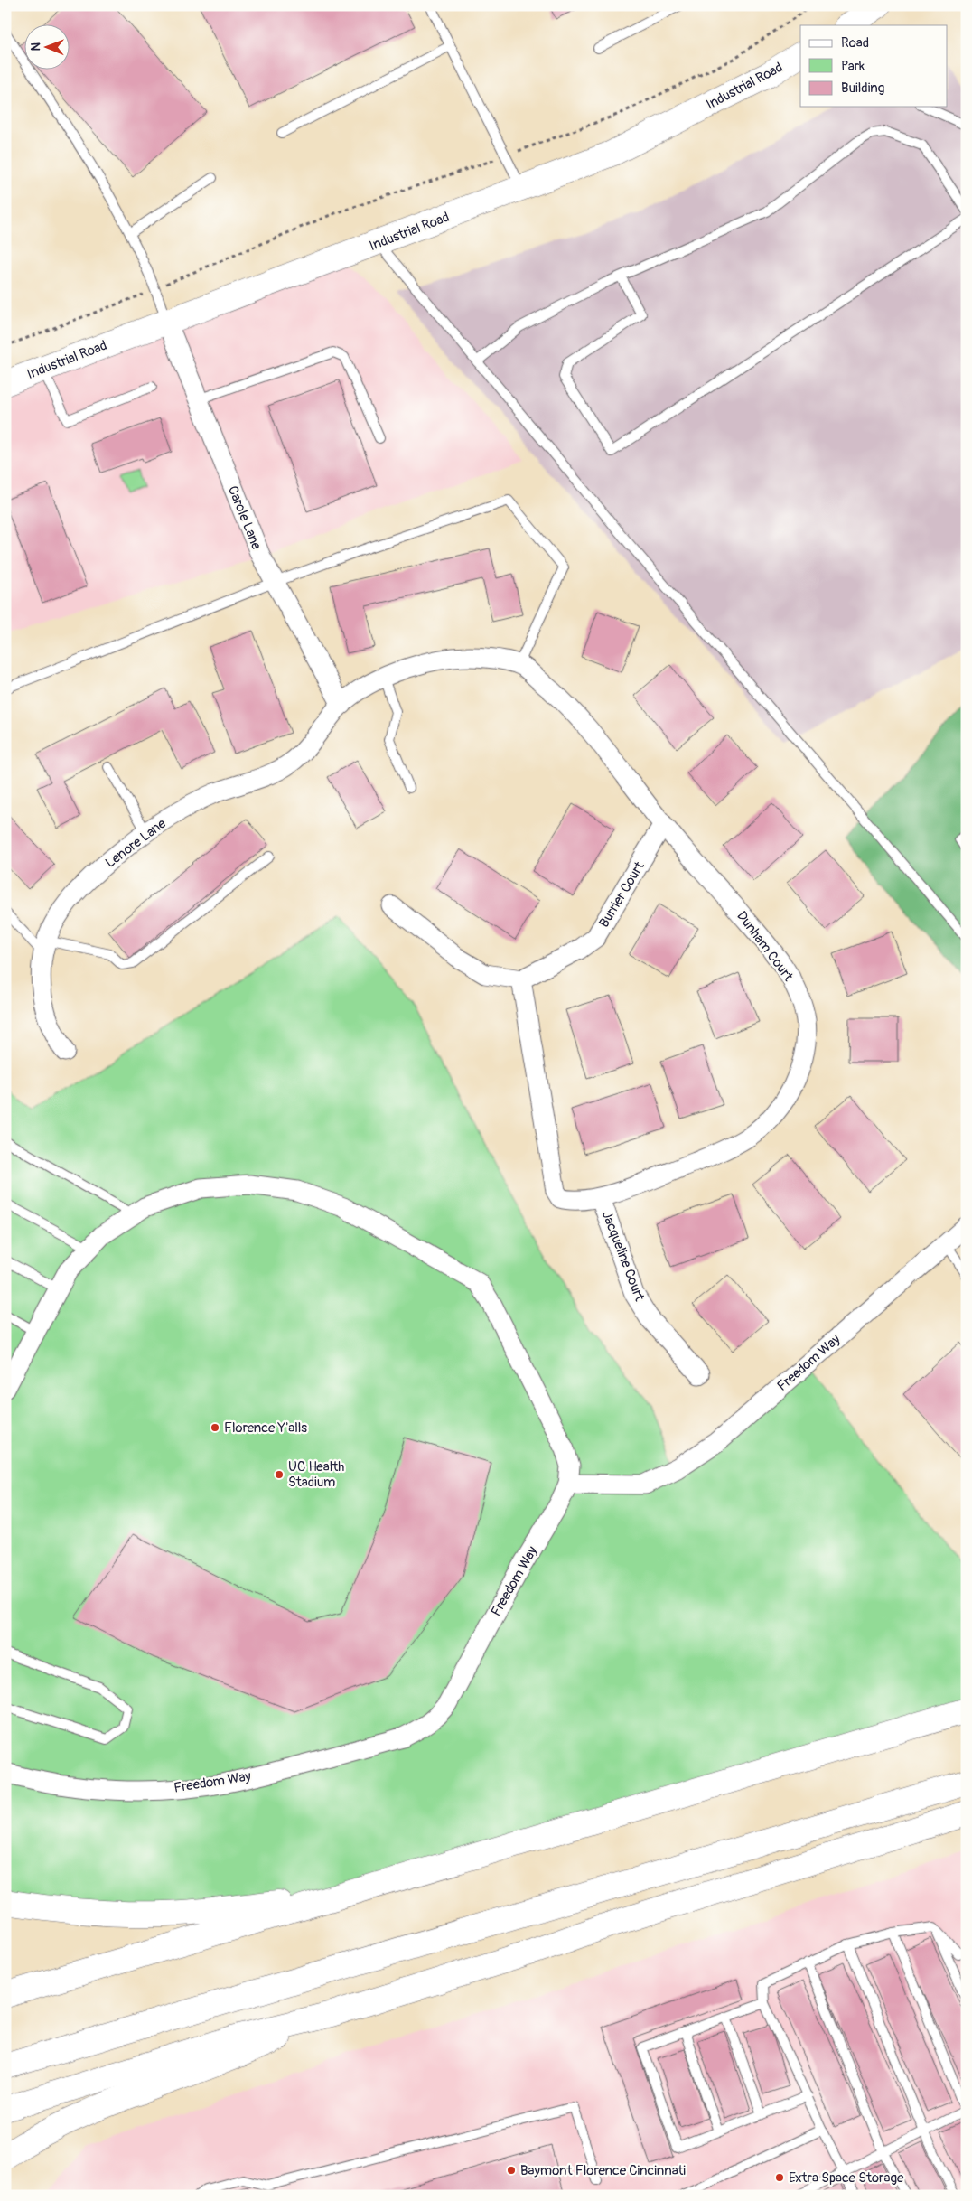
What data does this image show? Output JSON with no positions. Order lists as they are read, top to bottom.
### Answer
{
  "streets": {
    "main road": ["Industrial Road"],
    "street": [
      "Carole Lane",
      "Lenore Lane",
      "Burrier Court",
      "Dunham Court",
      "Jacqueline Court",
      "Freedom Way"
    ]
  },
  "crossings": [
    ["Industrial Road", "Carole Lane"],
    ["Carole Lane", "Lenore Lane"],
    ["Carole Lane", "Dunham Court"],
    ["Lenore Lane", "Dunham Court"],
    ["Burrier Court", "Dunham Court"],
    ["Dunham Court", "Jacqueline Court"]
  ],
  "places": [
    "Florence Y'alls",
    "UC Health Stadium",
    "Baymont Florence Cincinnati",
    "Extra Space Storage"
  ],
  "legend": ["Road", "Park", "Building"],
  "north": "left"
}
